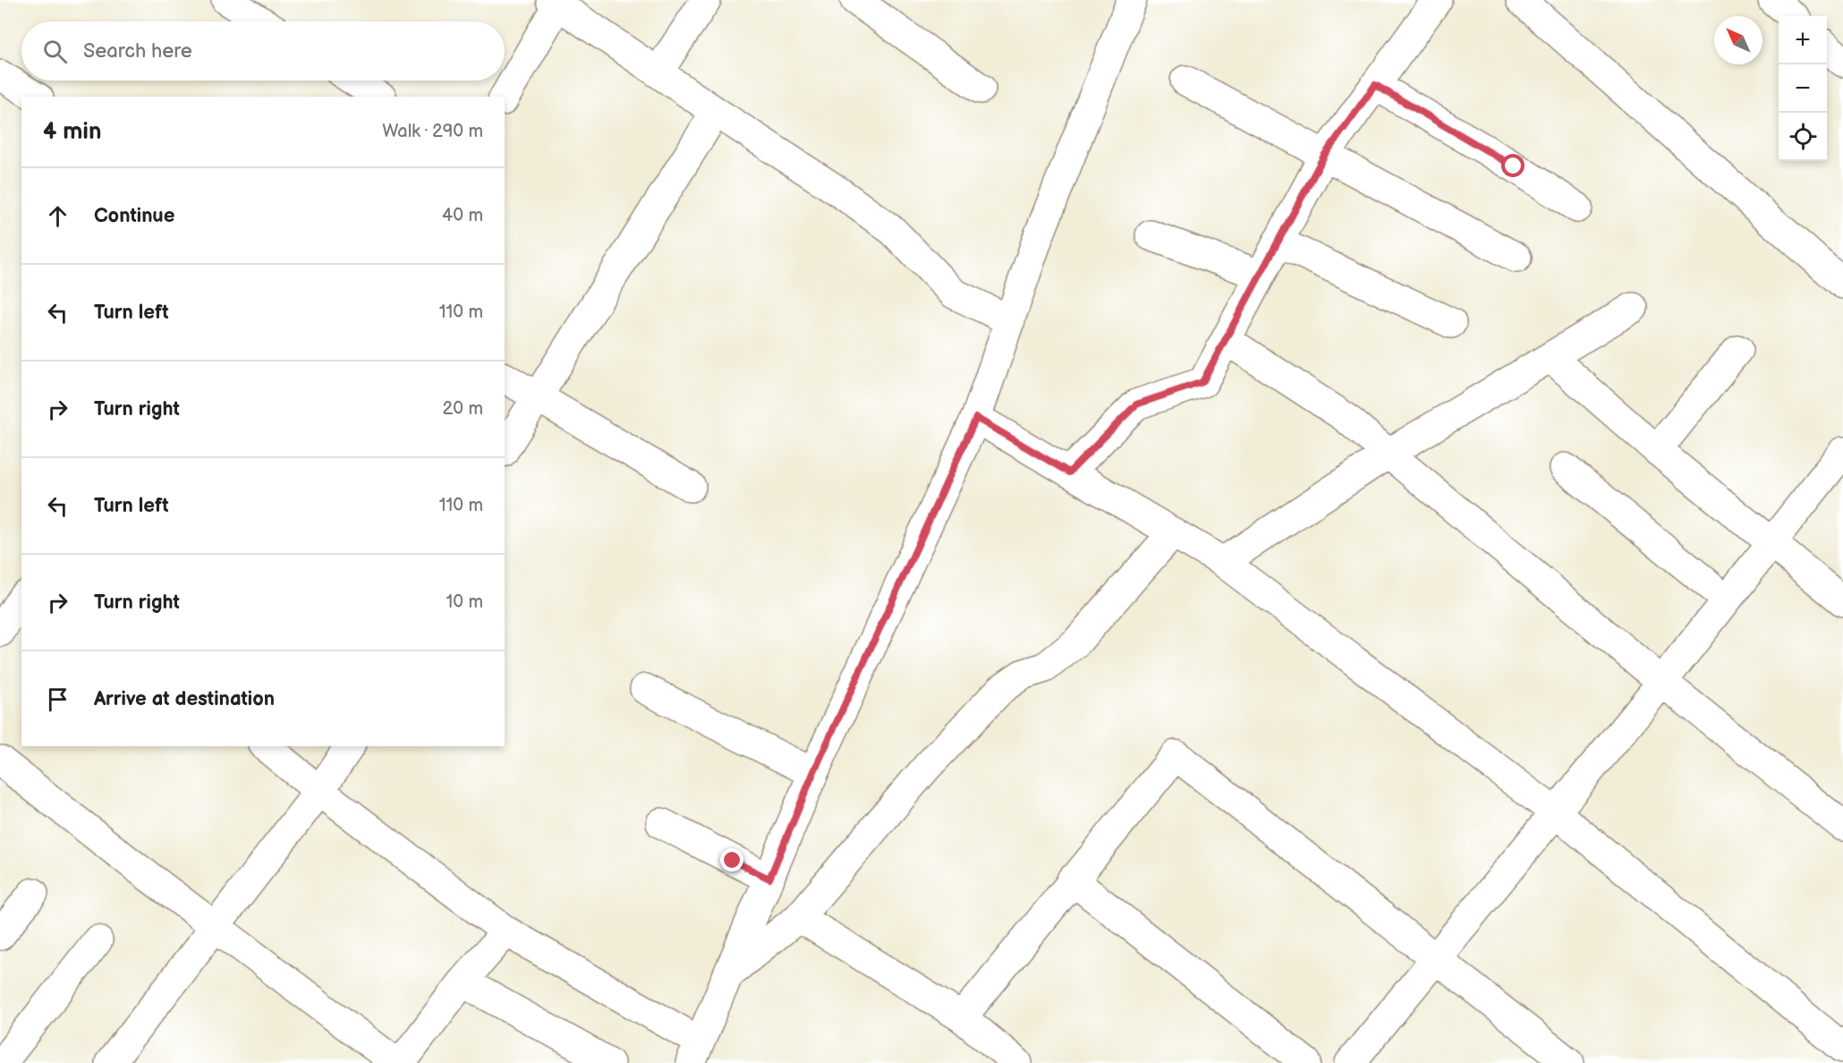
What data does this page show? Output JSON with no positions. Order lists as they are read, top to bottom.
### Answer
{
  "north": "top left",
  "page": {
    "map_buttons": ["+", "−"],
    "search": "Search here",
    "heading": ["4 min", "Walk · 290 m"],
    "list": [
      ["Continue", "40 m"],
      ["Turn left", "110 m"],
      ["Turn right", "20 m"],
      ["Turn left", "110 m"],
      ["Turn right", "10 m"],
      "Arrive at destination"
    ]
  }
}
